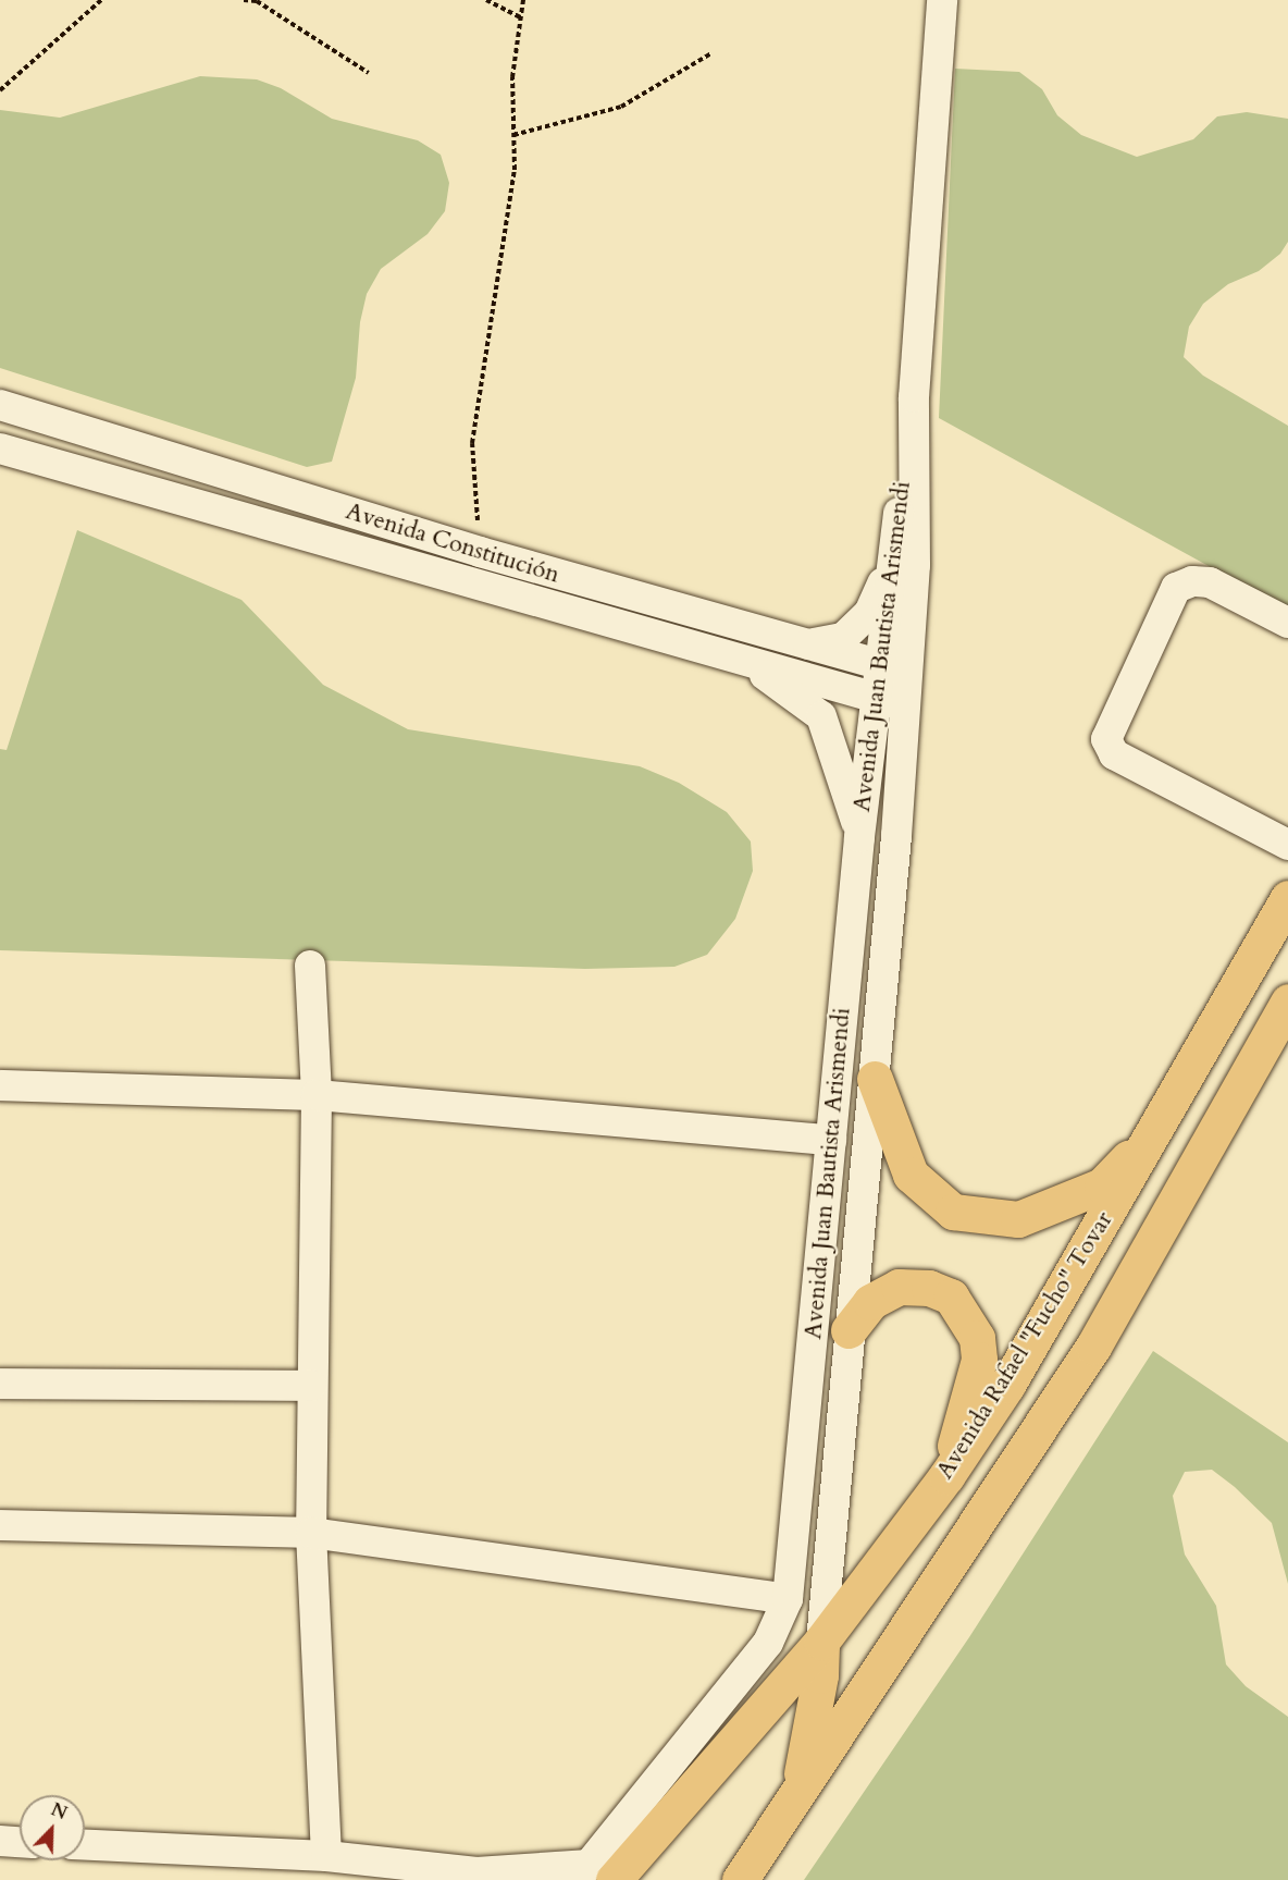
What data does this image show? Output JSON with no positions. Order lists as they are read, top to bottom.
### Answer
{
  "streets": {
    "main road": ["Avenida Rafael \"Fucho\" Tovar"],
    "street": ["Avenida Constitución", "Avenida Juan Bautista Arismendi"]
  },
  "crossings": [
    ["Avenida Constitución", "Avenida Juan Bautista Arismendi"],
    ["Avenida Juan Bautista Arismendi", "Avenida Rafael \"Fucho\" Tovar"]
  ],
  "north": "top right"
}
